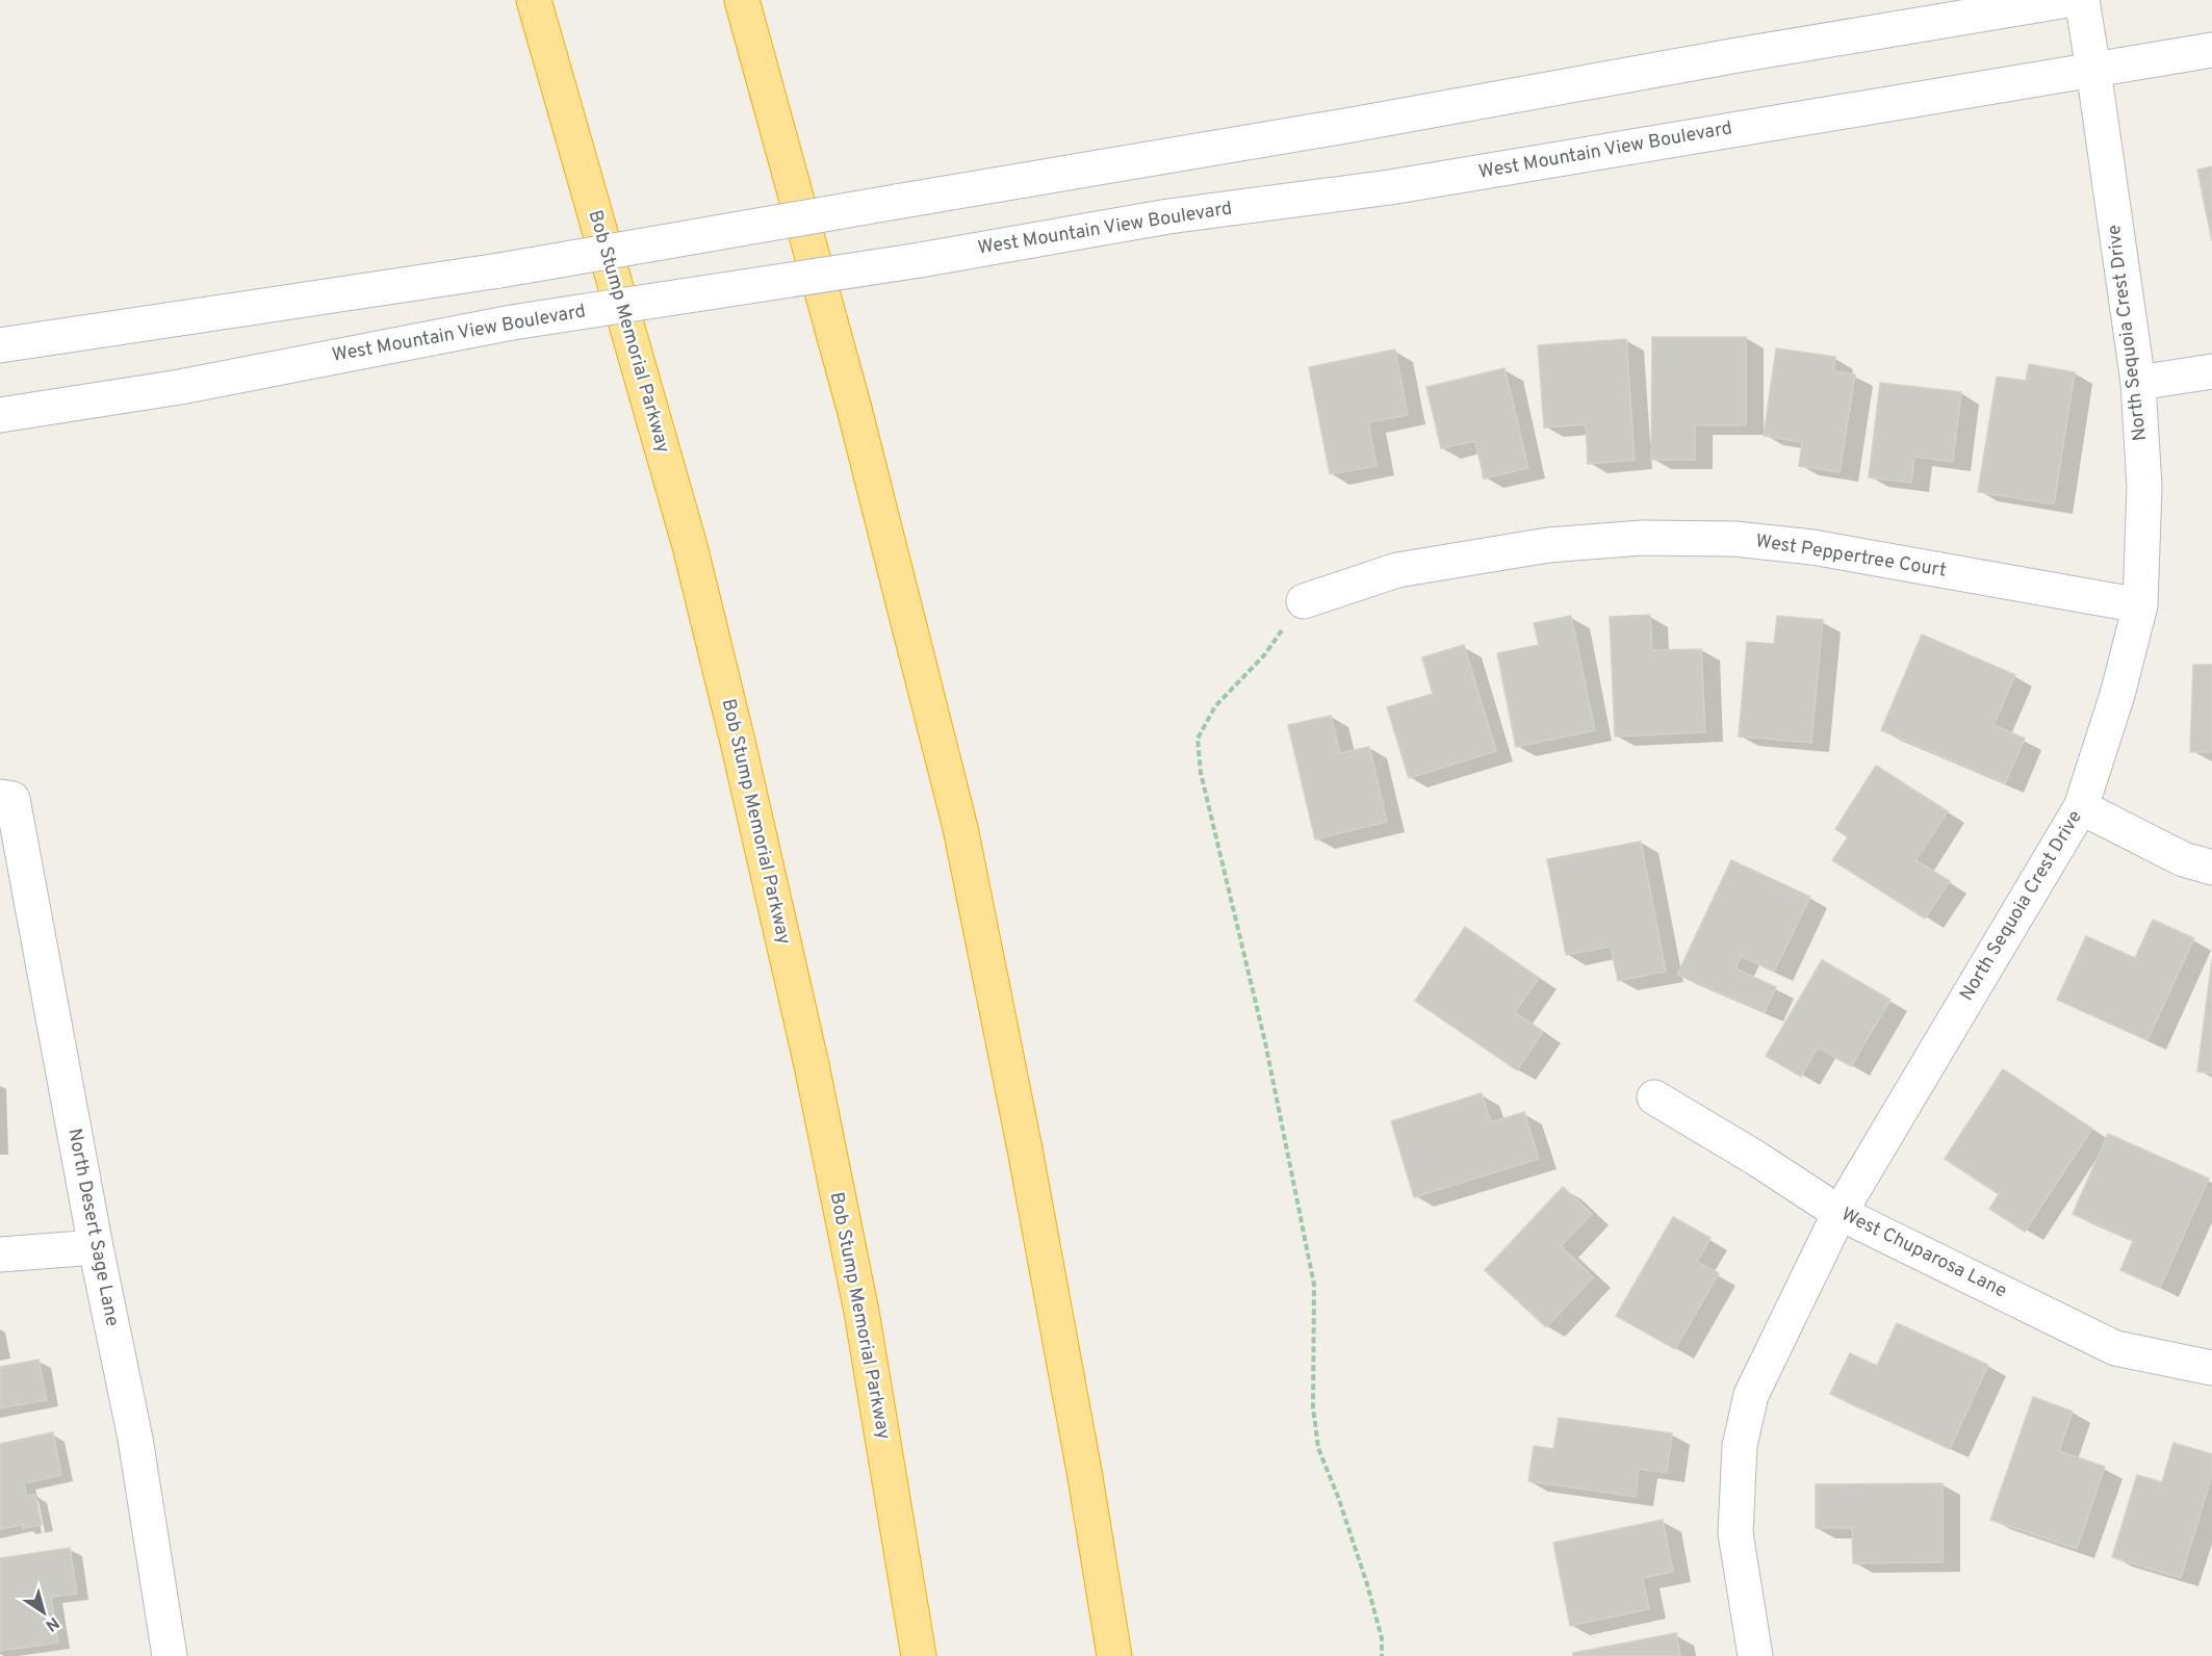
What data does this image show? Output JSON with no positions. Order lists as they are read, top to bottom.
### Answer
{
  "streets": {
    "highway": ["Bob Stump Memorial Parkway"],
    "street": [
      "West Mountain View Boulevard",
      "North Sequoia Crest Drive",
      "West Peppertree Court",
      "North Desert Sage Lane",
      "West Chuparosa Lane"
    ]
  },
  "crossings": [
    ["West Mountain View Boulevard", "North Sequoia Crest Drive"],
    ["North Sequoia Crest Drive", "West Peppertree Court"],
    ["North Sequoia Crest Drive", "West Chuparosa Lane"]
  ],
  "north": "bottom right"
}
